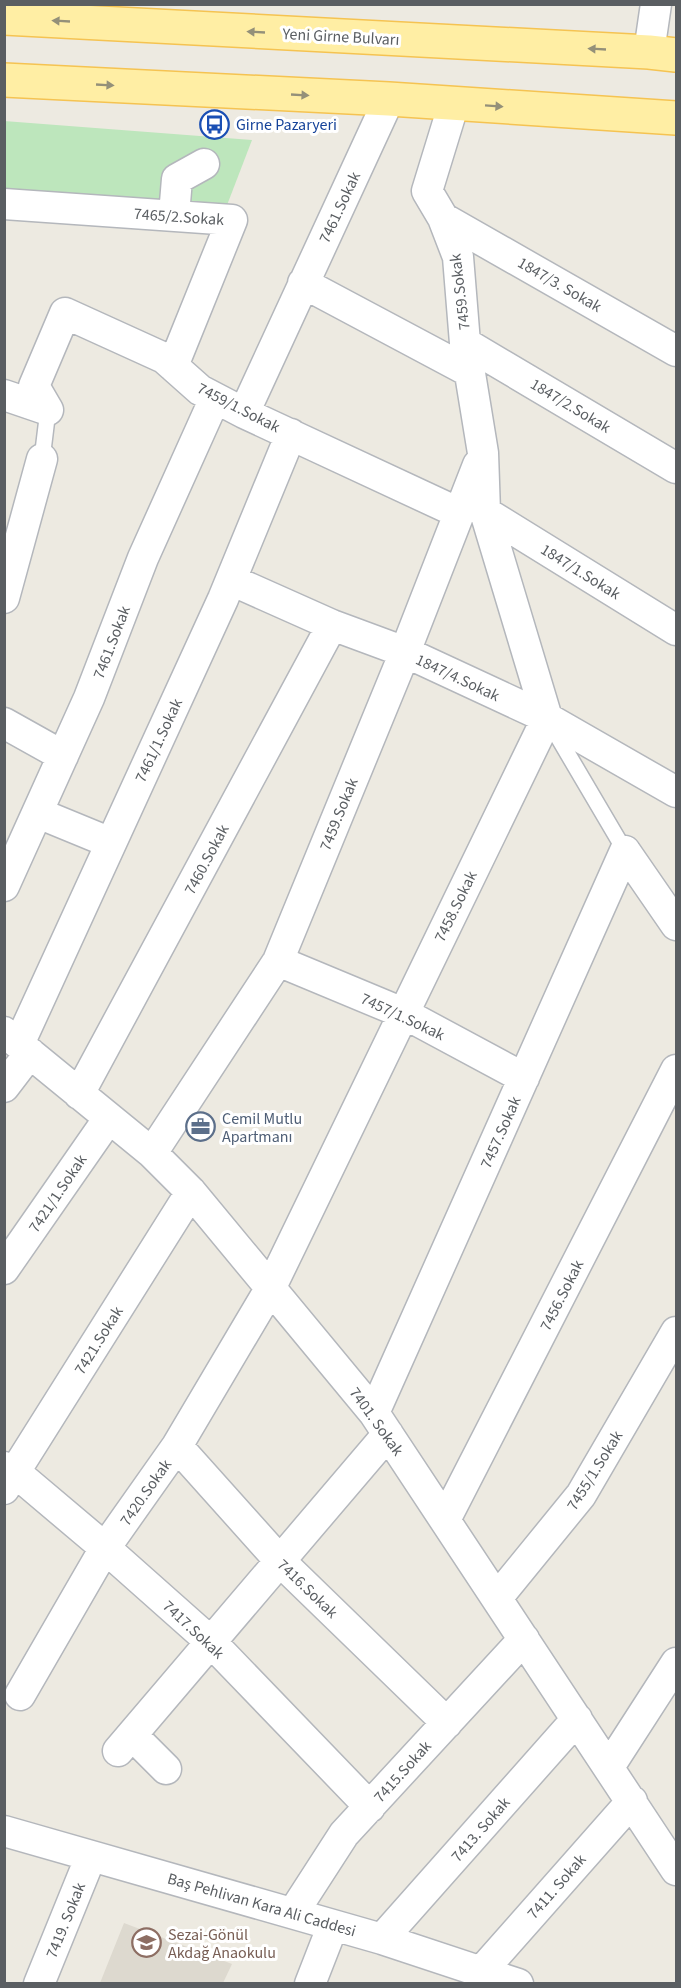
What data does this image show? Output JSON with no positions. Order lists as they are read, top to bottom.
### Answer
{
  "streets": {
    "main road": ["Yeni Girne Bulvarı"],
    "street": [
      "7461.Sokak",
      "7465/2.Sokak",
      "1847/3. Sokak",
      "7459.Sokak",
      "1847/2.Sokak",
      "7459/1.Sokak",
      "1847/1.Sokak",
      "1847/4.Sokak",
      "7461/1.Sokak",
      "7460.Sokak",
      "7458.Sokak",
      "7457/1.Sokak",
      "7457.Sokak",
      "7421/1.Sokak",
      "7456.Sokak",
      "7421.Sokak",
      "7401. Sokak",
      "7455/1.Sokak",
      "7420.Sokak",
      "7416.Sokak",
      "7417.Sokak",
      "7415.Sokak",
      "7413. Sokak",
      "7411. Sokak",
      "Baş Pehlivan Kara Ali Caddesi",
      "7419. Sokak"
    ]
  },
  "crossings": [
    ["7461.Sokak", "7459/1.Sokak"],
    ["7465/2.Sokak", "7459/1.Sokak"],
    ["1847/3. Sokak", "7459.Sokak"],
    ["7459.Sokak", "1847/2.Sokak"],
    ["7459.Sokak", "7459/1.Sokak"],
    ["7459.Sokak", "1847/1.Sokak"],
    ["7459.Sokak", "1847/4.Sokak"],
    ["7459.Sokak", "7457/1.Sokak"],
    ["7459.Sokak", "7401. Sokak"],
    ["7459/1.Sokak", "1847/1.Sokak"],
    ["7459/1.Sokak", "7461/1.Sokak"],
    ["1847/4.Sokak", "7461/1.Sokak"],
    ["1847/4.Sokak", "7460.Sokak"],
    ["1847/4.Sokak", "7458.Sokak"],
    ["7461/1.Sokak", "7401. Sokak"],
    ["7460.Sokak", "7401. Sokak"],
    ["7458.Sokak", "7457/1.Sokak"],
    ["7458.Sokak", "7401. Sokak"],
    ["7458.Sokak", "7420.Sokak"],
    ["7457/1.Sokak", "7457.Sokak"],
    ["7457.Sokak", "7401. Sokak"],
    ["7457.Sokak", "7416.Sokak"],
    ["7457.Sokak", "7417.Sokak"],
    ["7421/1.Sokak", "7401. Sokak"],
    ["7456.Sokak", "7401. Sokak"],
    ["7421.Sokak", "7401. Sokak"],
    ["7421.Sokak", "7417.Sokak"],
    ["7401. Sokak", "7455/1.Sokak"],
    ["7401. Sokak", "7420.Sokak"],
    ["7401. Sokak", "7415.Sokak"],
    ["7401. Sokak", "7413. Sokak"],
    ["7401. Sokak", "7411. Sokak"],
    ["7420.Sokak", "7416.Sokak"],
    ["7420.Sokak", "7417.Sokak"],
    ["7416.Sokak", "7415.Sokak"],
    ["7417.Sokak", "7415.Sokak"],
    ["7415.Sokak", "Baş Pehlivan Kara Ali Caddesi"],
    ["7413. Sokak", "Baş Pehlivan Kara Ali Caddesi"],
    ["7411. Sokak", "Baş Pehlivan Kara Ali Caddesi"],
    ["Baş Pehlivan Kara Ali Caddesi", "7419. Sokak"]
  ],
  "places": {
    "bus stop": ["Girne Pazaryeri"],
    "office": ["Cemil Mutlu Apartmanı"],
    "school or university": ["Sezai-Gönül Akdağ Anaokulu"]
  }
}
